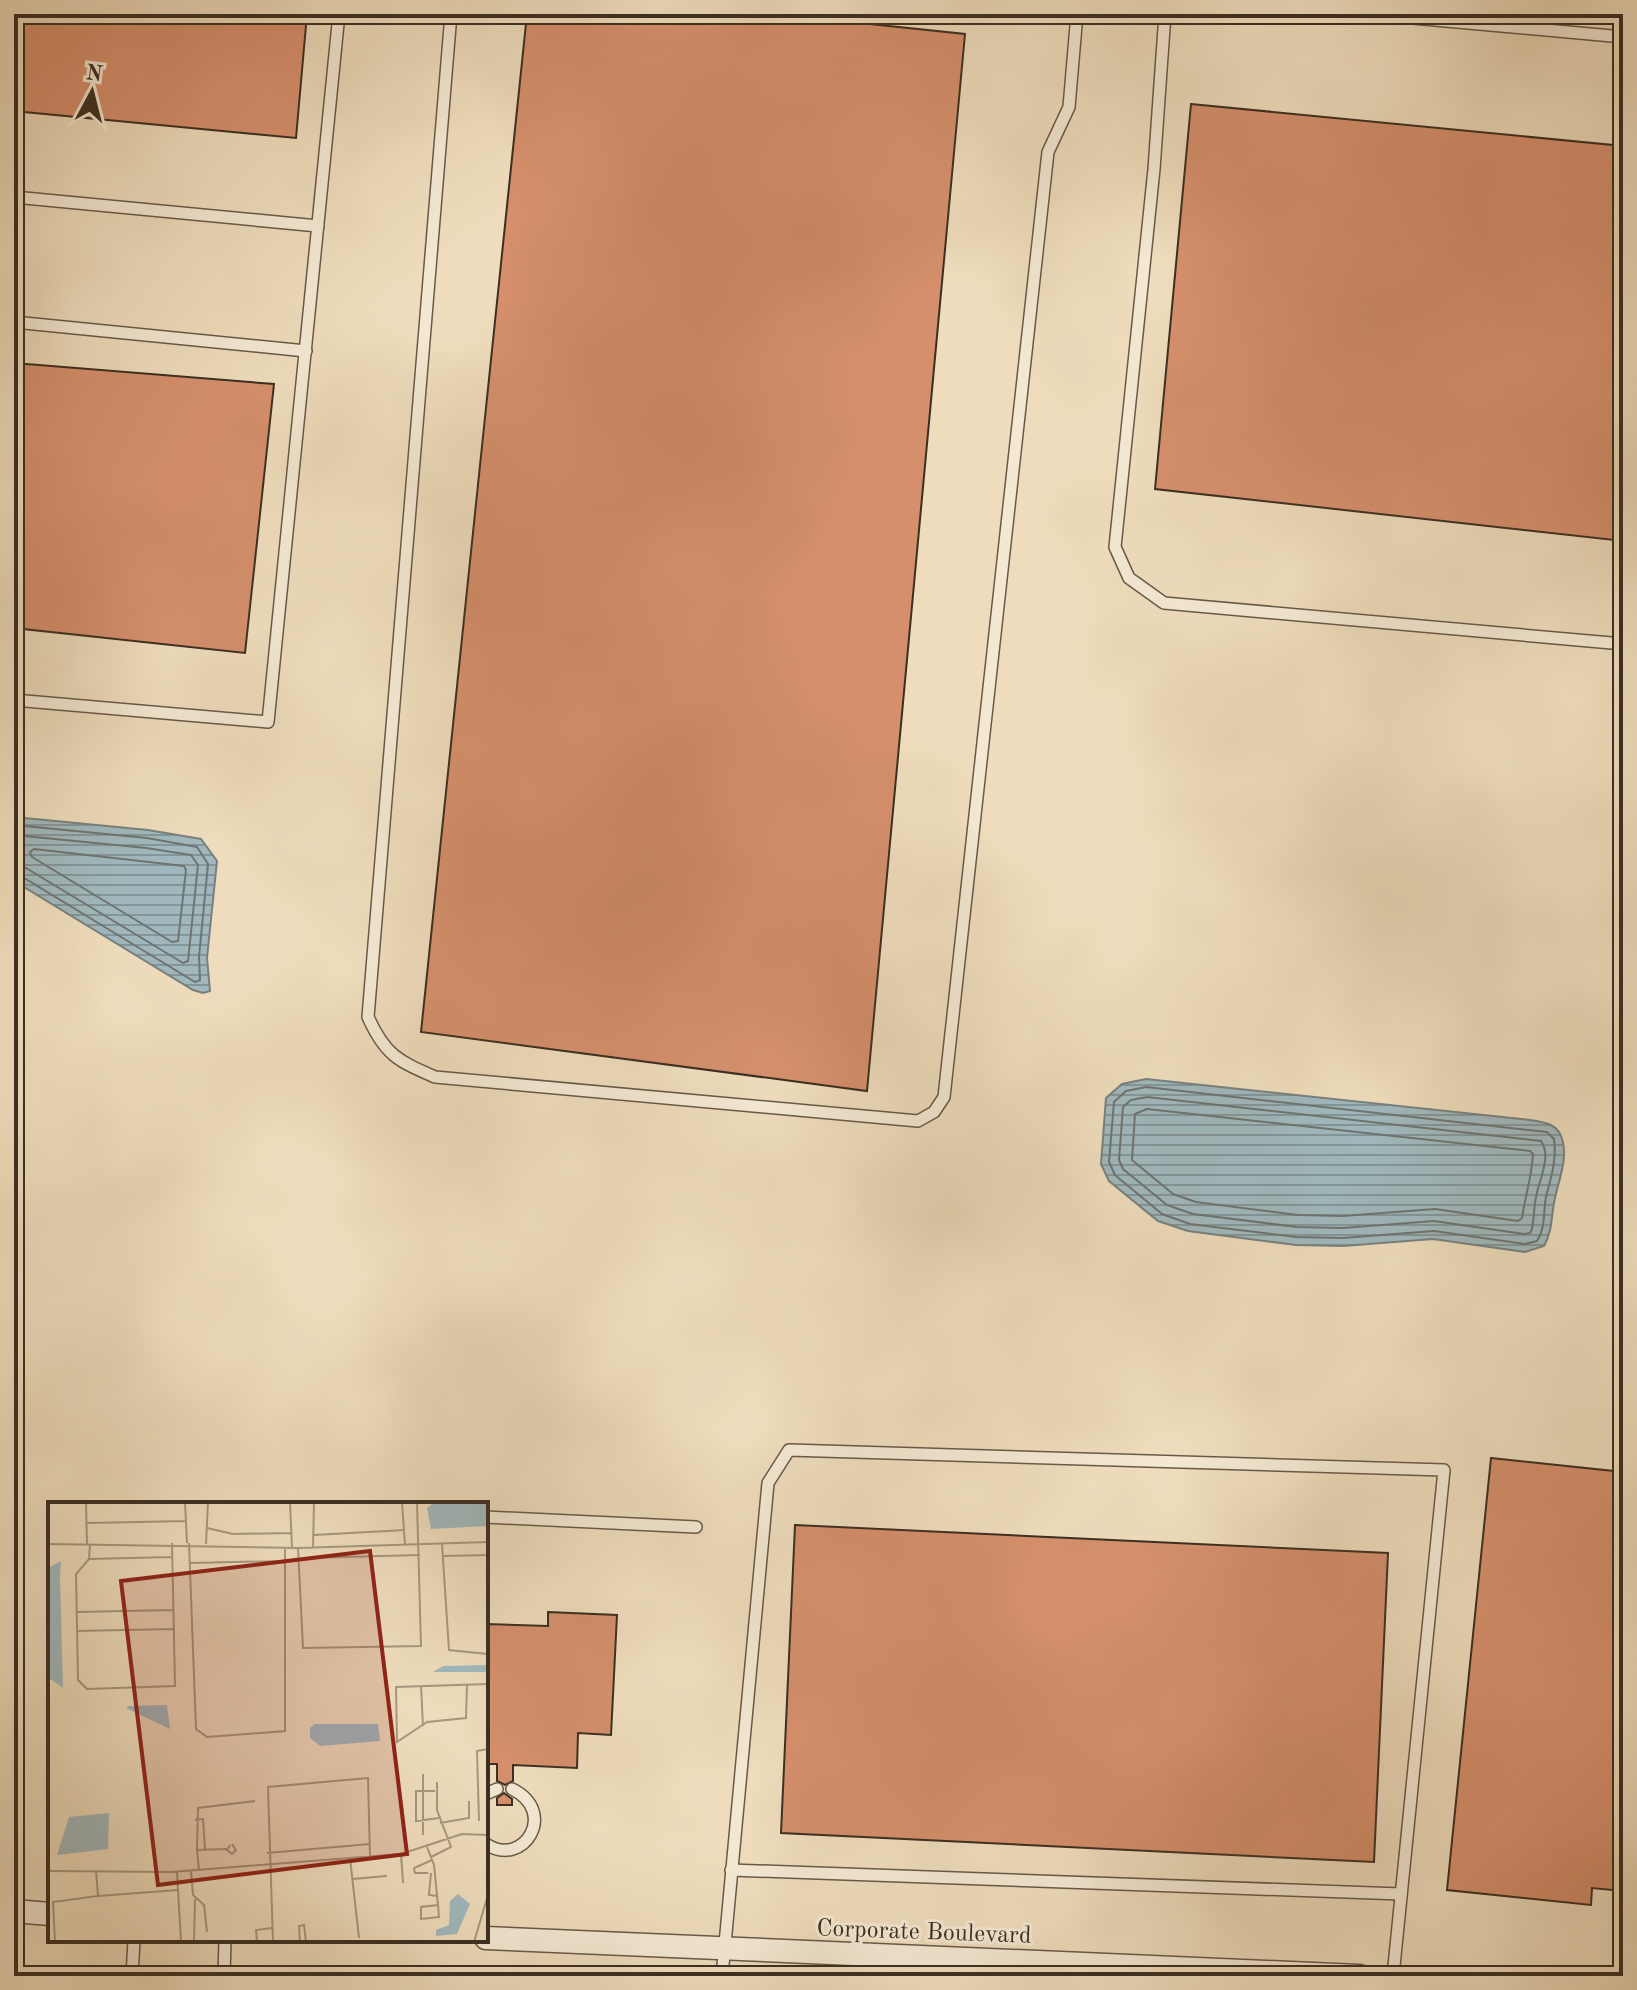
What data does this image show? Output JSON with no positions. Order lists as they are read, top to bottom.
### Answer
{
  "streets": {
    "street": ["Corporate Boulevard"]
  },
  "north": "top"
}
